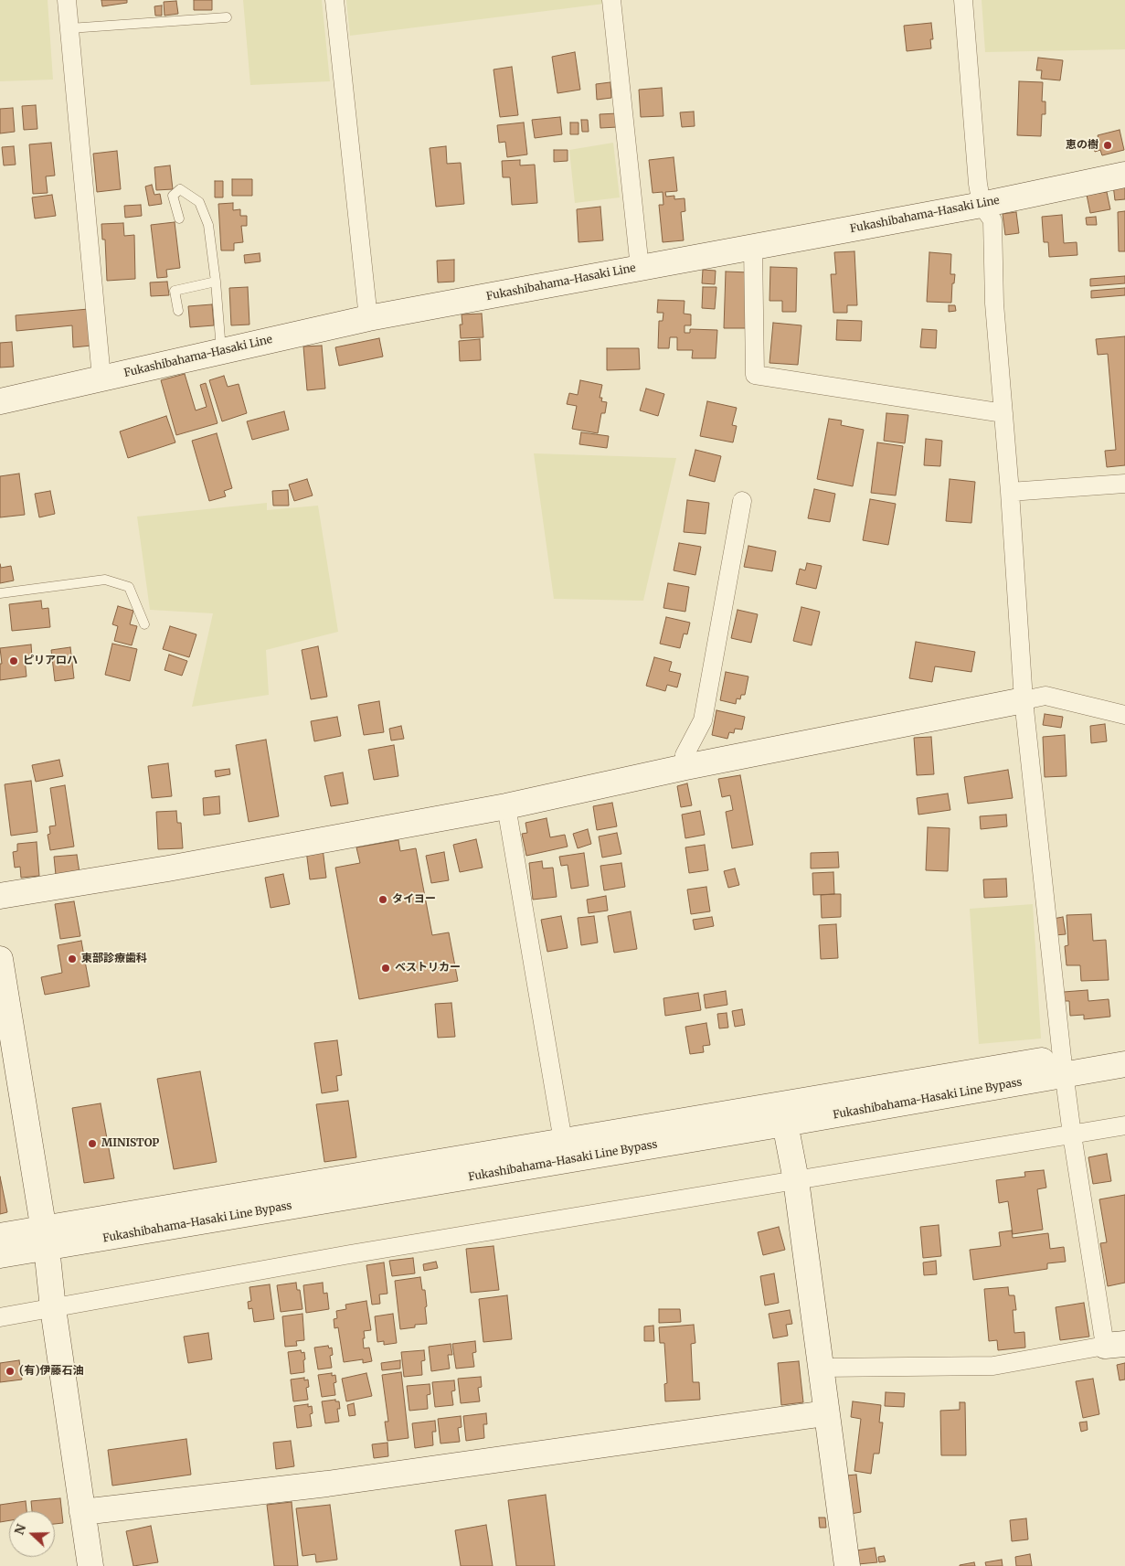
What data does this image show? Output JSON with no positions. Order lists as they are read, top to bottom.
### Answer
{
  "streets": {
    "main road": ["Fukashibahama-Hasaki Line", "Fukashibahama-Hasaki Line Bypass"]
  },
  "places": [
    "恵の樹",
    "ピリアロハ",
    "タイヨー",
    "東部診療歯科",
    "ベストリカー",
    "MINISTOP",
    "(有)伊藤石油"
  ],
  "north": "left"
}
